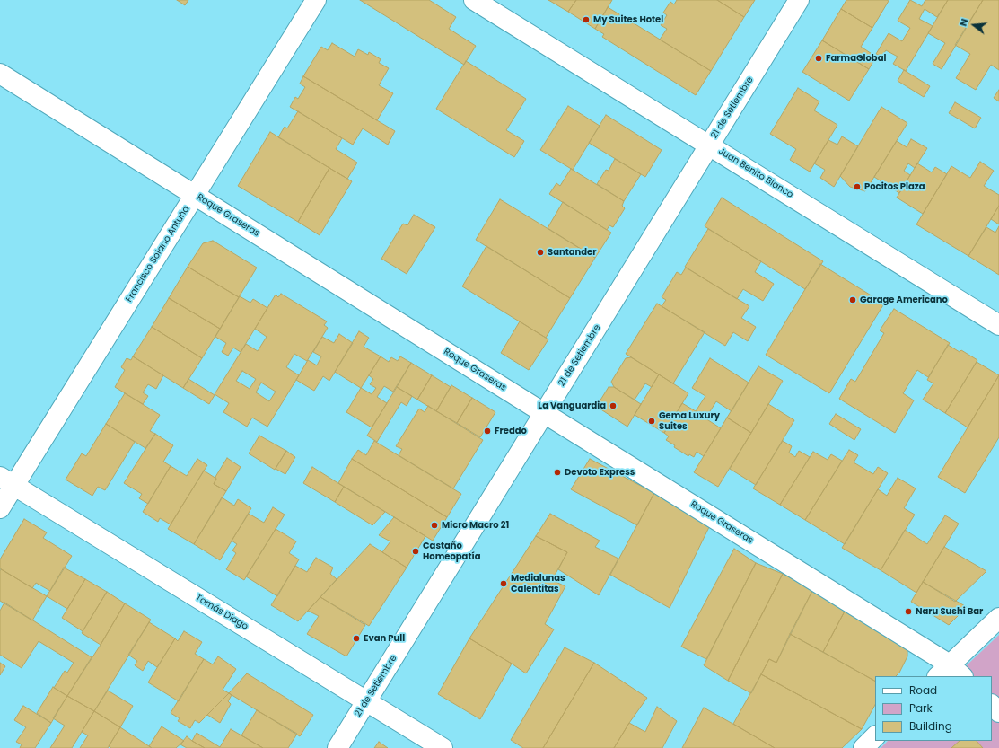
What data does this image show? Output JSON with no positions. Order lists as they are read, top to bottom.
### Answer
{
  "streets": {
    "street": [
      "21 de Setiembre",
      "Juan Benito Blanco",
      "Roque Graseras",
      "Francisco Solano Antuña",
      "Tomás Diago"
    ]
  },
  "crossings": [
    ["21 de Setiembre", "Juan Benito Blanco"],
    ["21 de Setiembre", "Roque Graseras"],
    ["21 de Setiembre", "Tomás Diago"],
    ["Roque Graseras", "Francisco Solano Antuña"],
    ["Francisco Solano Antuña", "Tomás Diago"]
  ],
  "places": [
    "My Suites Hotel",
    "FarmaGlobal",
    "Pocitos Plaza",
    "Santander",
    "Garage Americano",
    "La Vanguardia",
    "Gema Luxury Suites",
    "Freddo",
    "Devoto Express",
    "Micro Macro 21",
    "Castaño Homeopatía",
    "Medialunas Calentitas",
    "Naru Sushi Bar",
    "Evan Pull"
  ],
  "legend": ["Road", "Park", "Building"],
  "north": "left"
}
